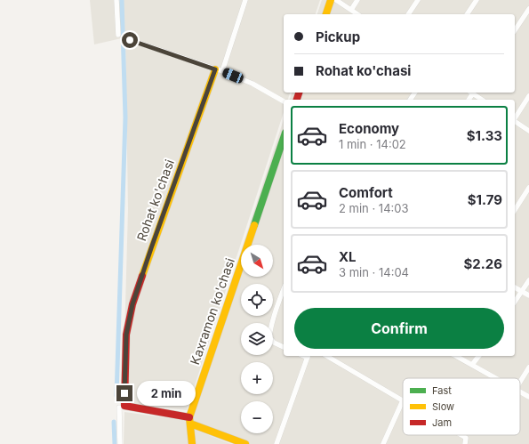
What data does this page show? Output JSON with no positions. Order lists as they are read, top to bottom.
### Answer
{
  "streets": {
    "street": ["Rohat ko'chasi", "Kaxramon ko'chasi"]
  },
  "legend": ["Fast", "Slow", "Jam"],
  "north": "bottom right",
  "page": {
    "banner": ["Pickup", "Rohat ko'chasi"],
    "list": [
      {
        "name": "Economy",
        "note": "1 min · 14:02",
        "value": "$1.33"
      },
      {
        "name": "Comfort",
        "note": "2 min · 14:03",
        "value": "$1.79"
      },
      {
        "name": "XL",
        "note": "3 min · 14:04",
        "value": "$2.26"
      }
    ],
    "map_buttons": ["+", "−"],
    "buttons": "Confirm",
    "bubble": "2 min"
  }
}
